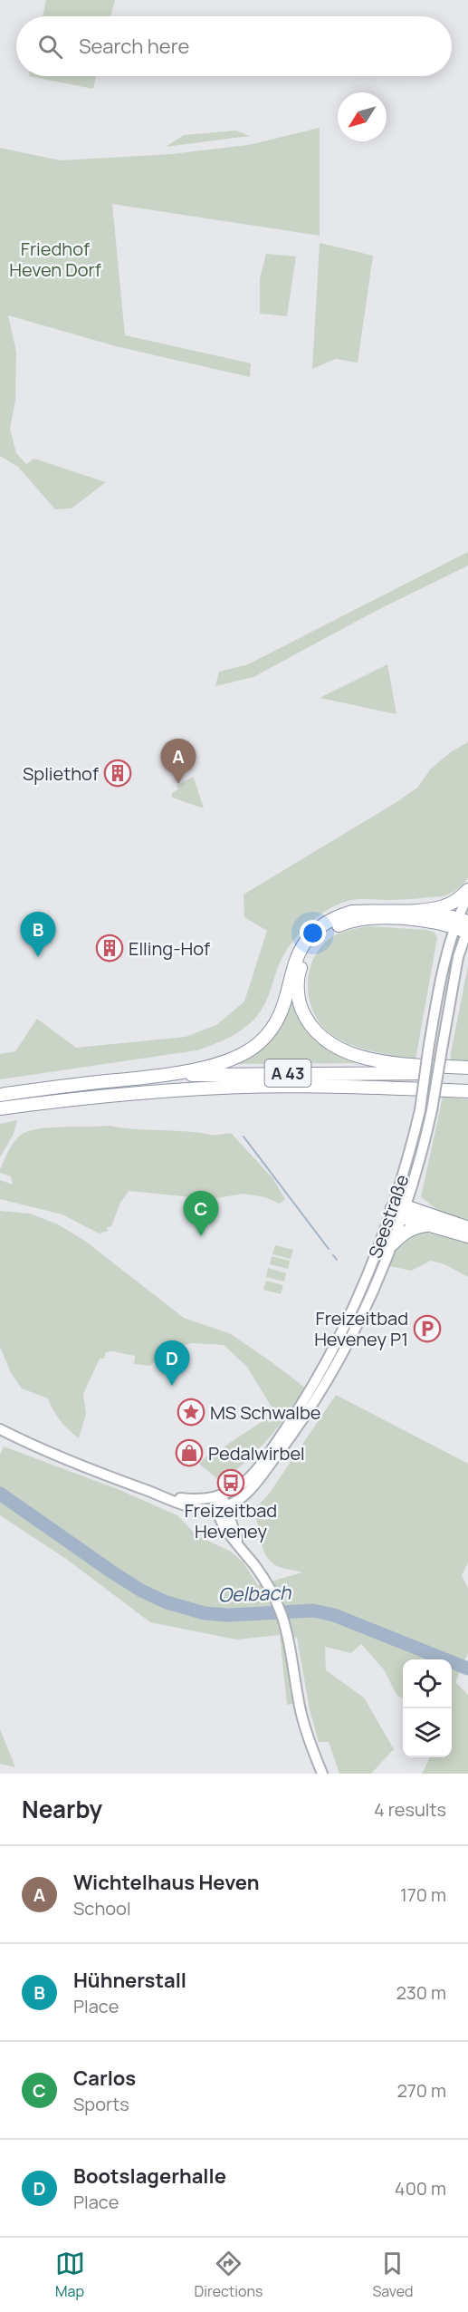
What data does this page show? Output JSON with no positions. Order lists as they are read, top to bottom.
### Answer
{
  "streets": {
    "highway": ["A 43"],
    "street": ["Seestraße"]
  },
  "water": ["Oelbach"],
  "parks": ["Friedhof Heven Dorf"],
  "places": {
    "building": ["Spliethof", "Elling-Hof"],
    "parking": ["Freizeitbad Heveney P1"],
    "place": ["MS Schwalbe"],
    "shop": ["Pedalwirbel"],
    "bus stop": ["Freizeitbad Heveney"]
  },
  "north": "bottom left",
  "page": {
    "search": "Search here",
    "pins": [
      "A",
      "B",
      "C",
      "D"
    ],
    "heading": ["Nearby", "4 results"],
    "list": [
      {
        "mark": "A",
        "name": "Wichtelhaus Heven",
        "note": "School",
        "value": "170 m"
      },
      {
        "mark": "B",
        "name": "Hühnerstall",
        "note": "Place",
        "value": "230 m"
      },
      {
        "mark": "C",
        "name": "Carlos",
        "note": "Sports",
        "value": "270 m"
      },
      {
        "mark": "D",
        "name": "Bootslagerhalle",
        "note": "Place",
        "value": "400 m"
      }
    ],
    "nav": ["Map", "Directions", "Saved"]
  }
}
